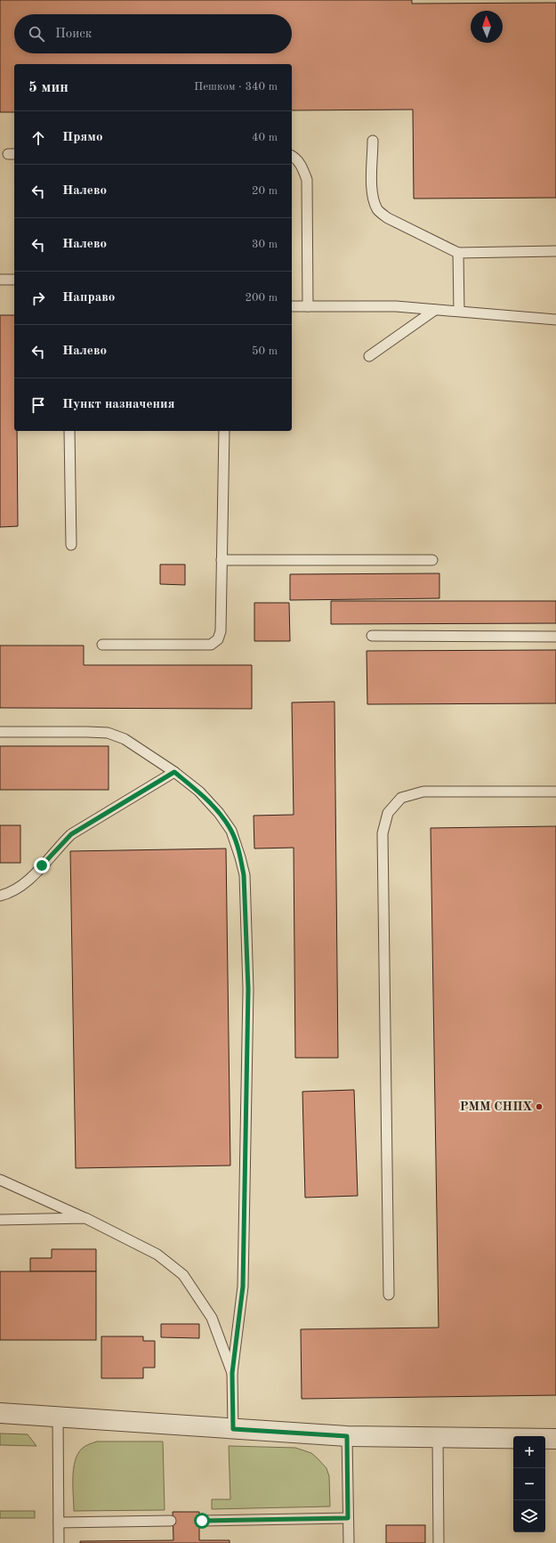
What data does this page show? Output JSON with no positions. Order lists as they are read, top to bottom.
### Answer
{
  "places": ["РММ СНПХ"],
  "north": "top",
  "page": {
    "search": "Поиск",
    "heading": ["5 мин", "Пешком · 340 m"],
    "list": [
      ["Прямо", "40 m"],
      ["Налево", "20 m"],
      ["Налево", "30 m"],
      ["Направо", "200 m"],
      ["Налево", "50 m"],
      "Пункт назначения"
    ],
    "map_buttons": ["+", "−"]
  }
}
